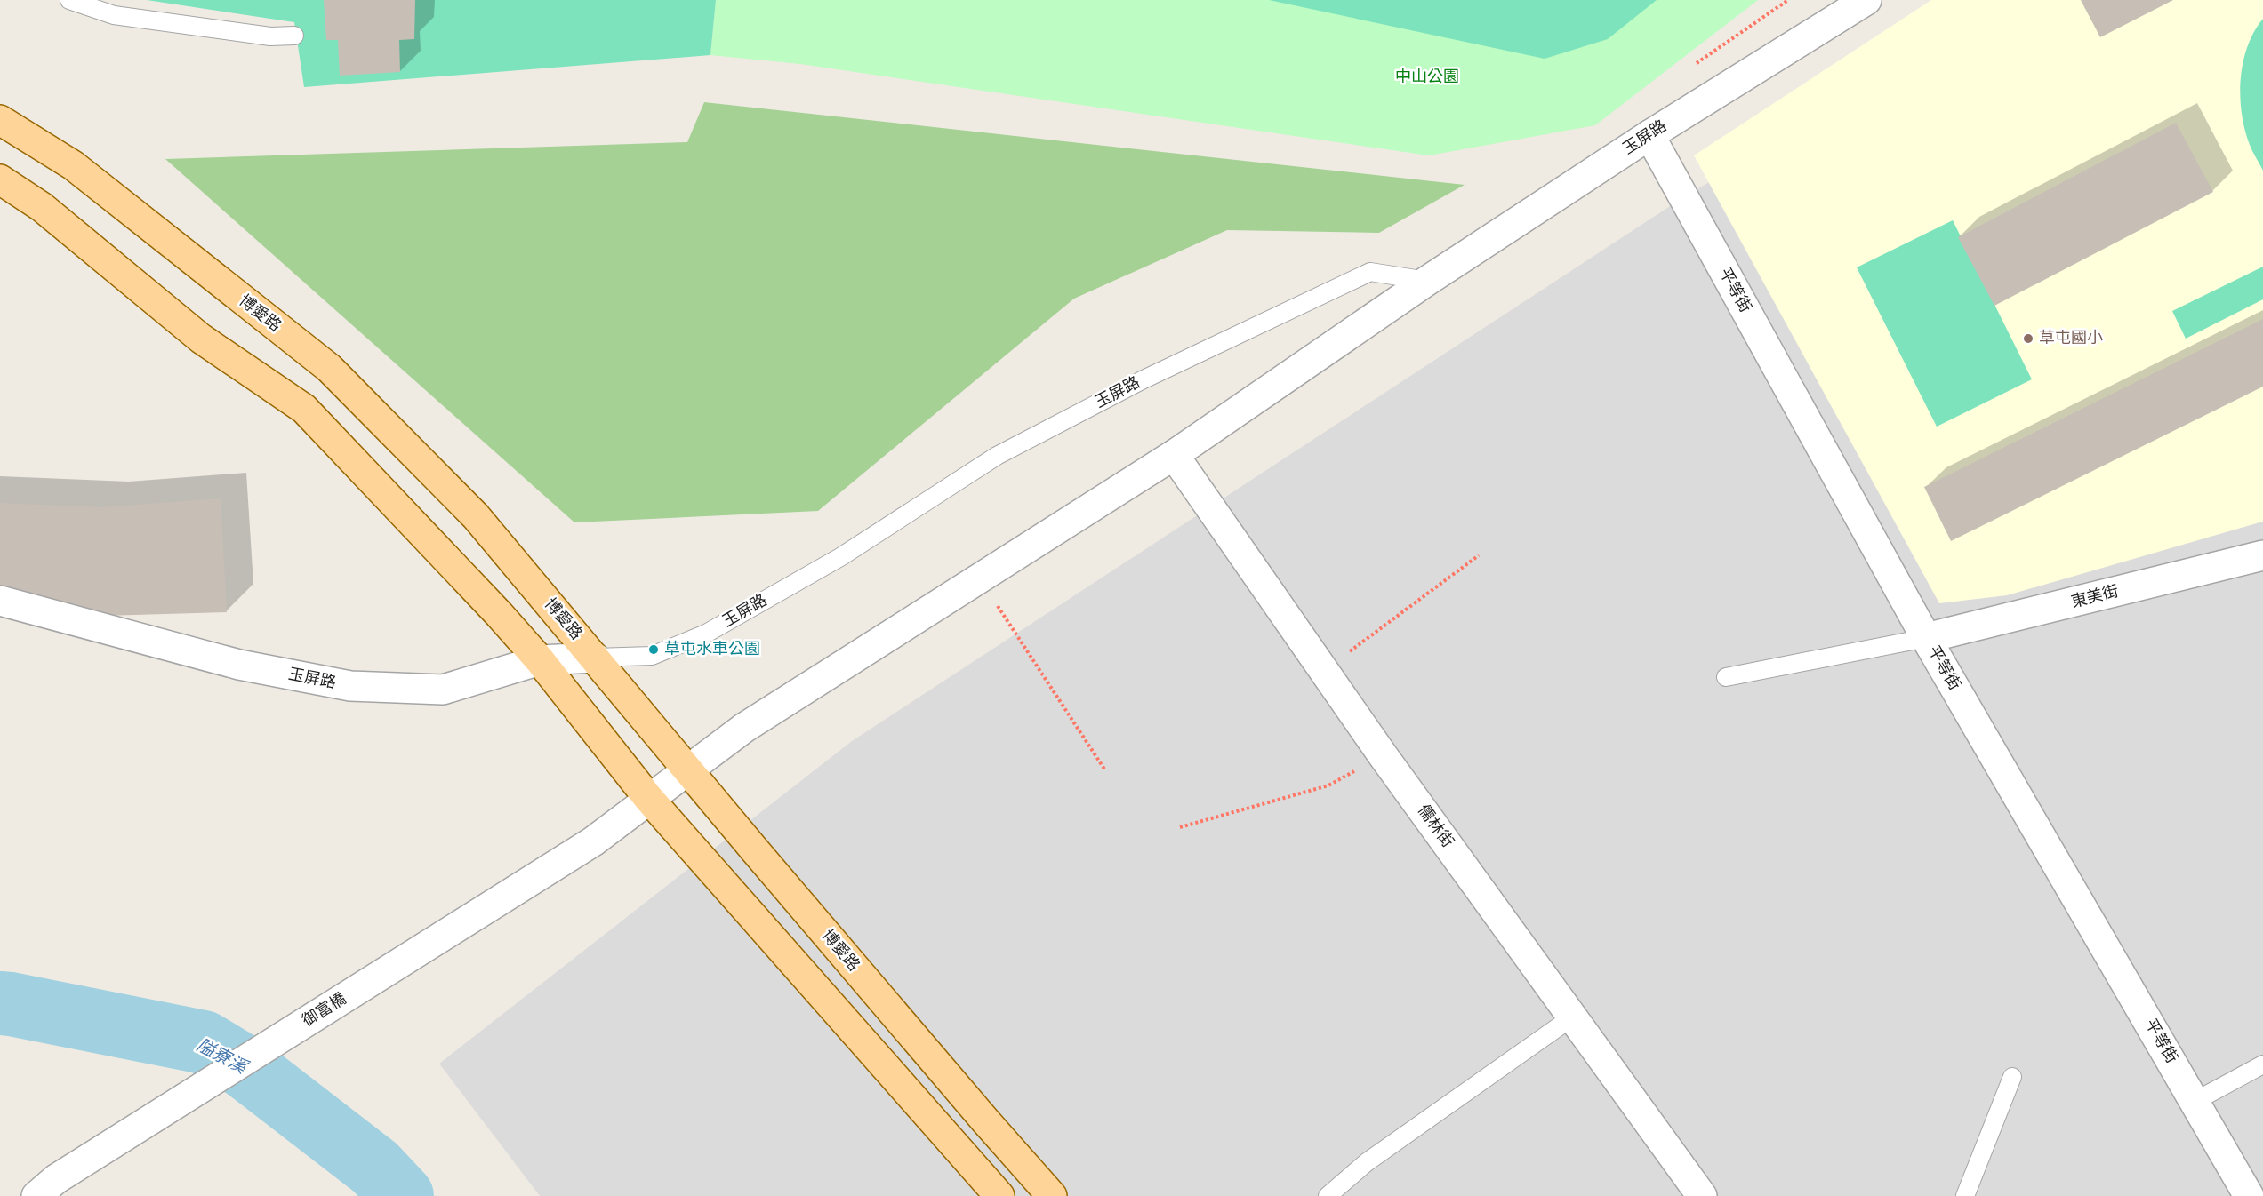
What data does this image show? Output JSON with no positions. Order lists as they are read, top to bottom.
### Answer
{
  "streets": {
    "main road": ["博愛路"],
    "street": [
      "玉屏路",
      "平等街",
      "東美街",
      "儒林街",
      "御富橋"
    ]
  },
  "crossings": [
    ["玉屏路", "平等街"],
    ["玉屏路", "博愛路"],
    ["玉屏路", "儒林街"],
    ["玉屏路", "御富橋"],
    ["平等街", "東美街"]
  ],
  "water": ["隘寮溪"],
  "parks": ["中山公園"],
  "places": ["草屯國小", "草屯水車公園"]
}
